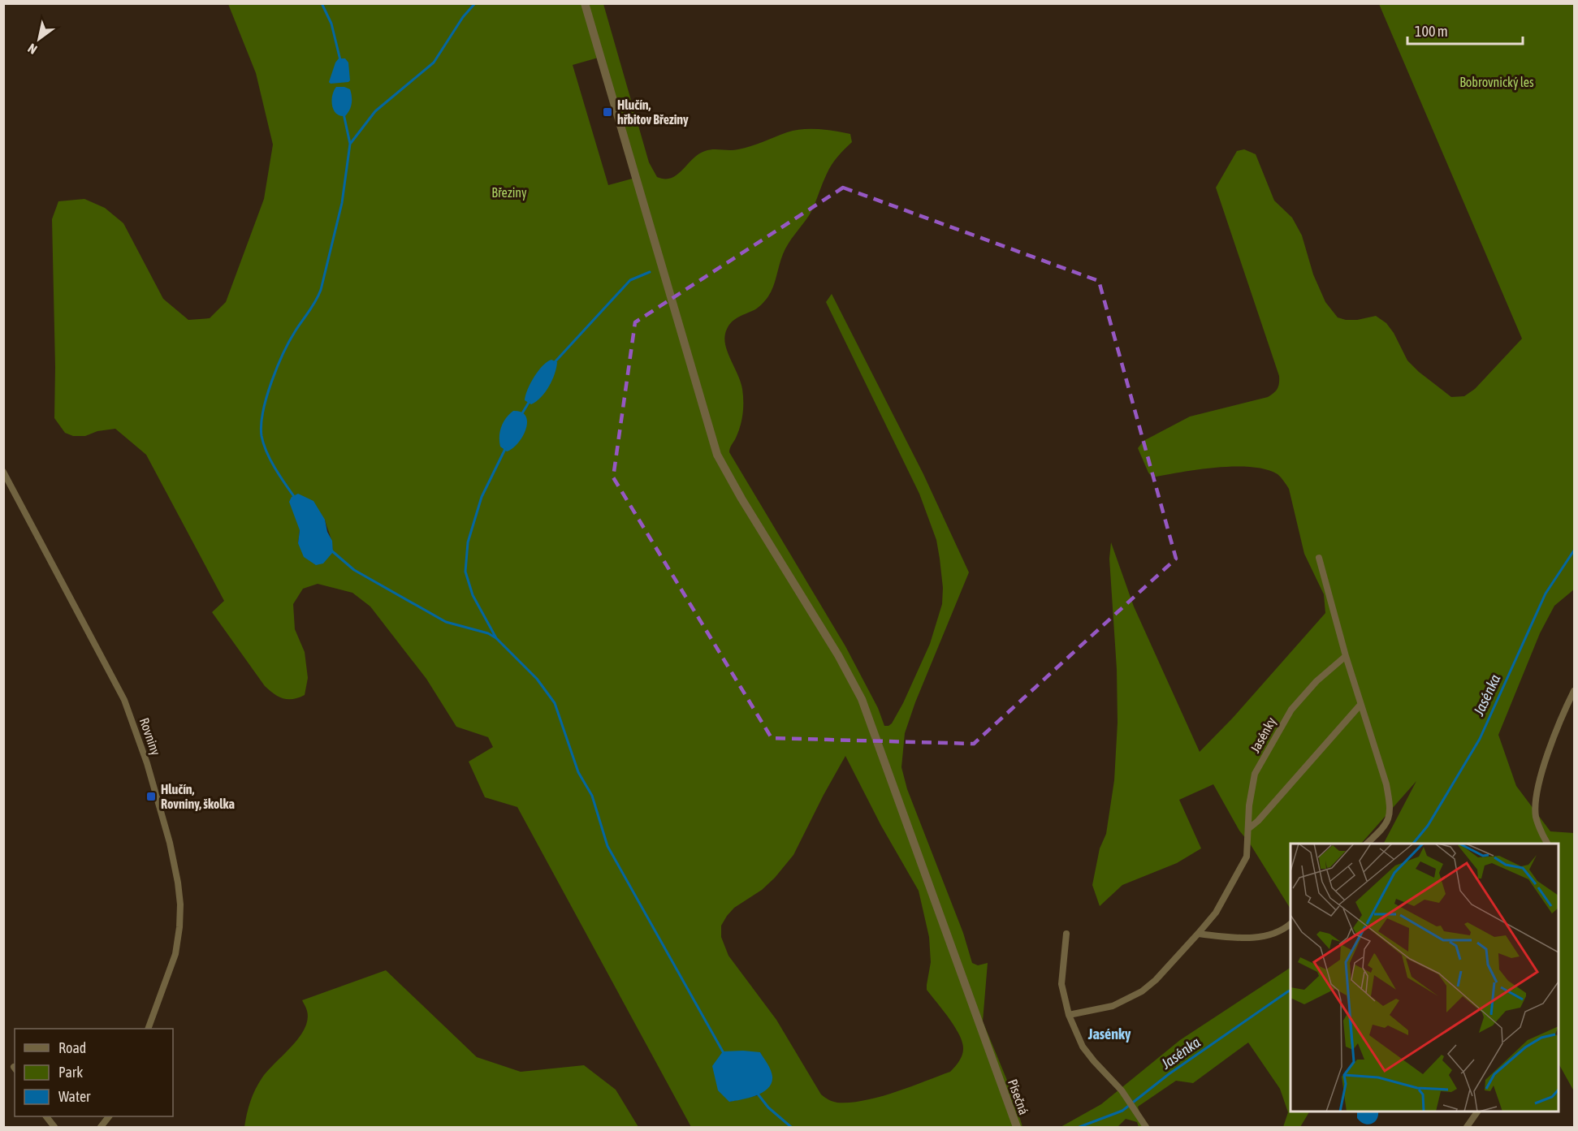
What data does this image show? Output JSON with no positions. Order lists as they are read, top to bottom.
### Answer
{
  "streets": {
    "street": ["Jasénky", "Rovniny", "Písečná"]
  },
  "districts": ["Jasénky"],
  "water": ["Jasénka"],
  "parks": ["Bobrovnický les", "Březiny"],
  "places": {
    "transit": ["Hlučín, hřbitov Březiny", "Hlučín, Rovniny, školka"]
  },
  "legend": ["Road", "Park", "Water"],
  "scale_bar": "100 m",
  "north": "bottom left"
}
